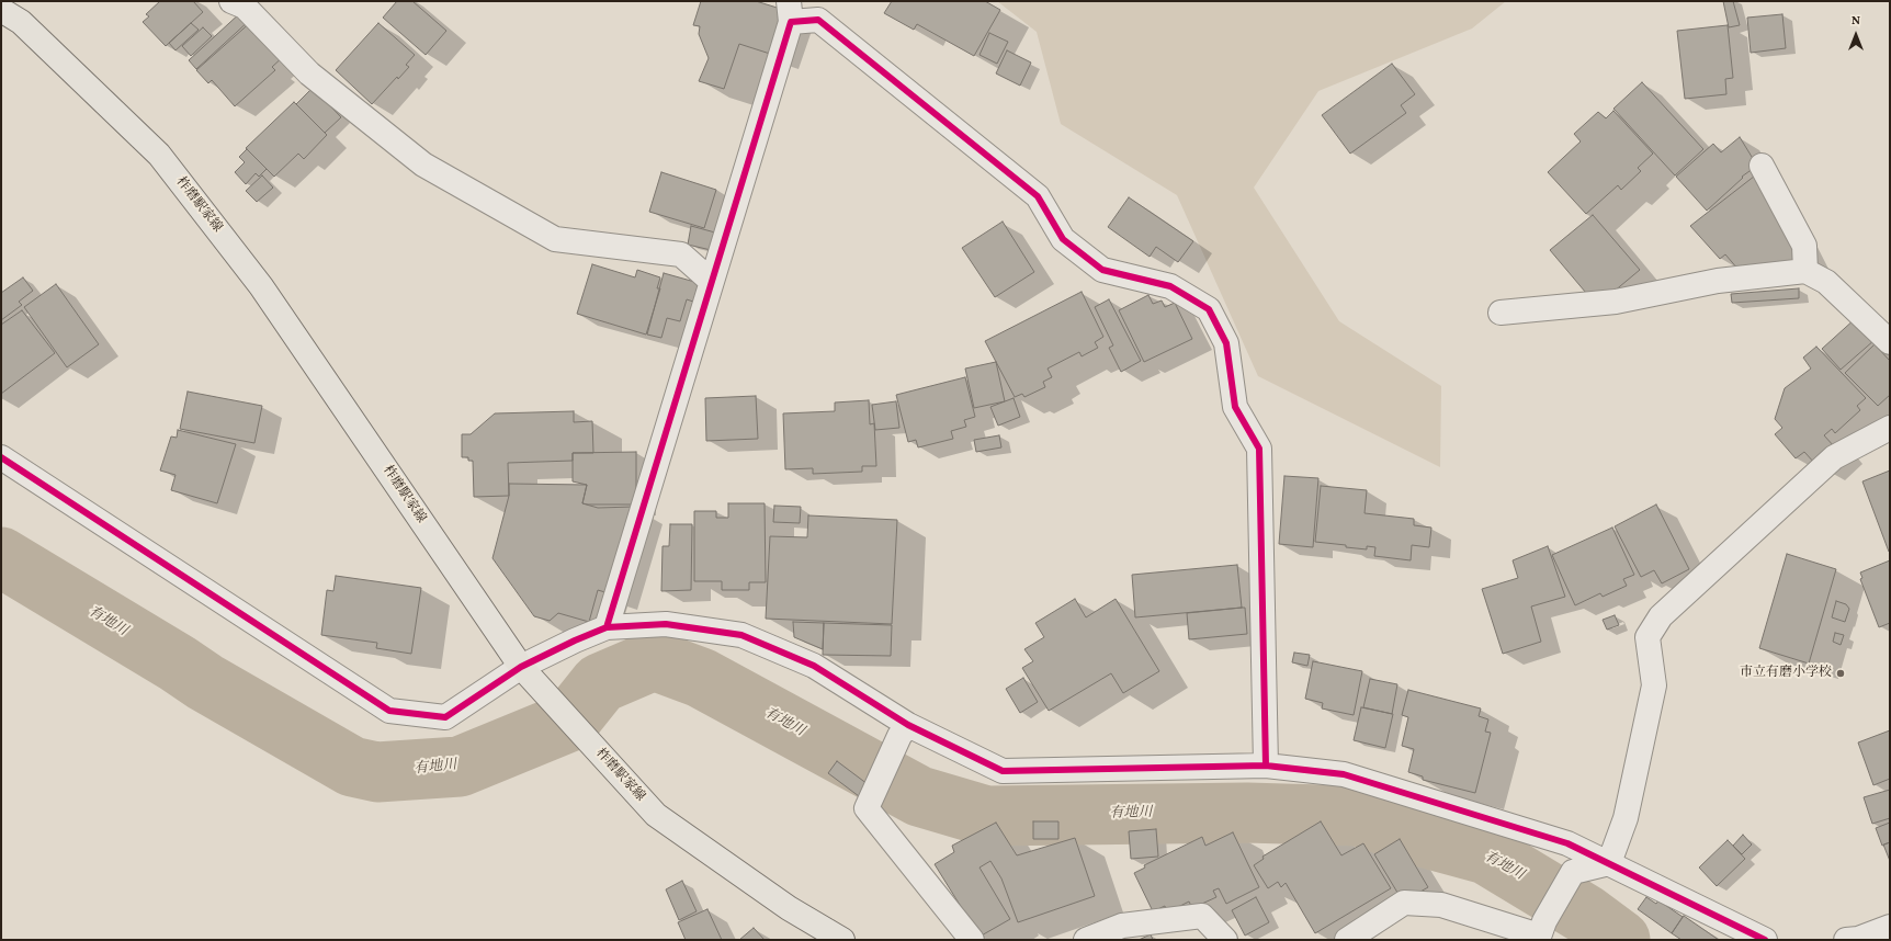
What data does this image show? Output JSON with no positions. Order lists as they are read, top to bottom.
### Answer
{
  "streets": {
    "main road": ["柞磨駅家線"]
  },
  "water": ["有地川"],
  "places": ["市立有磨小学校"],
  "north": "top"
}
